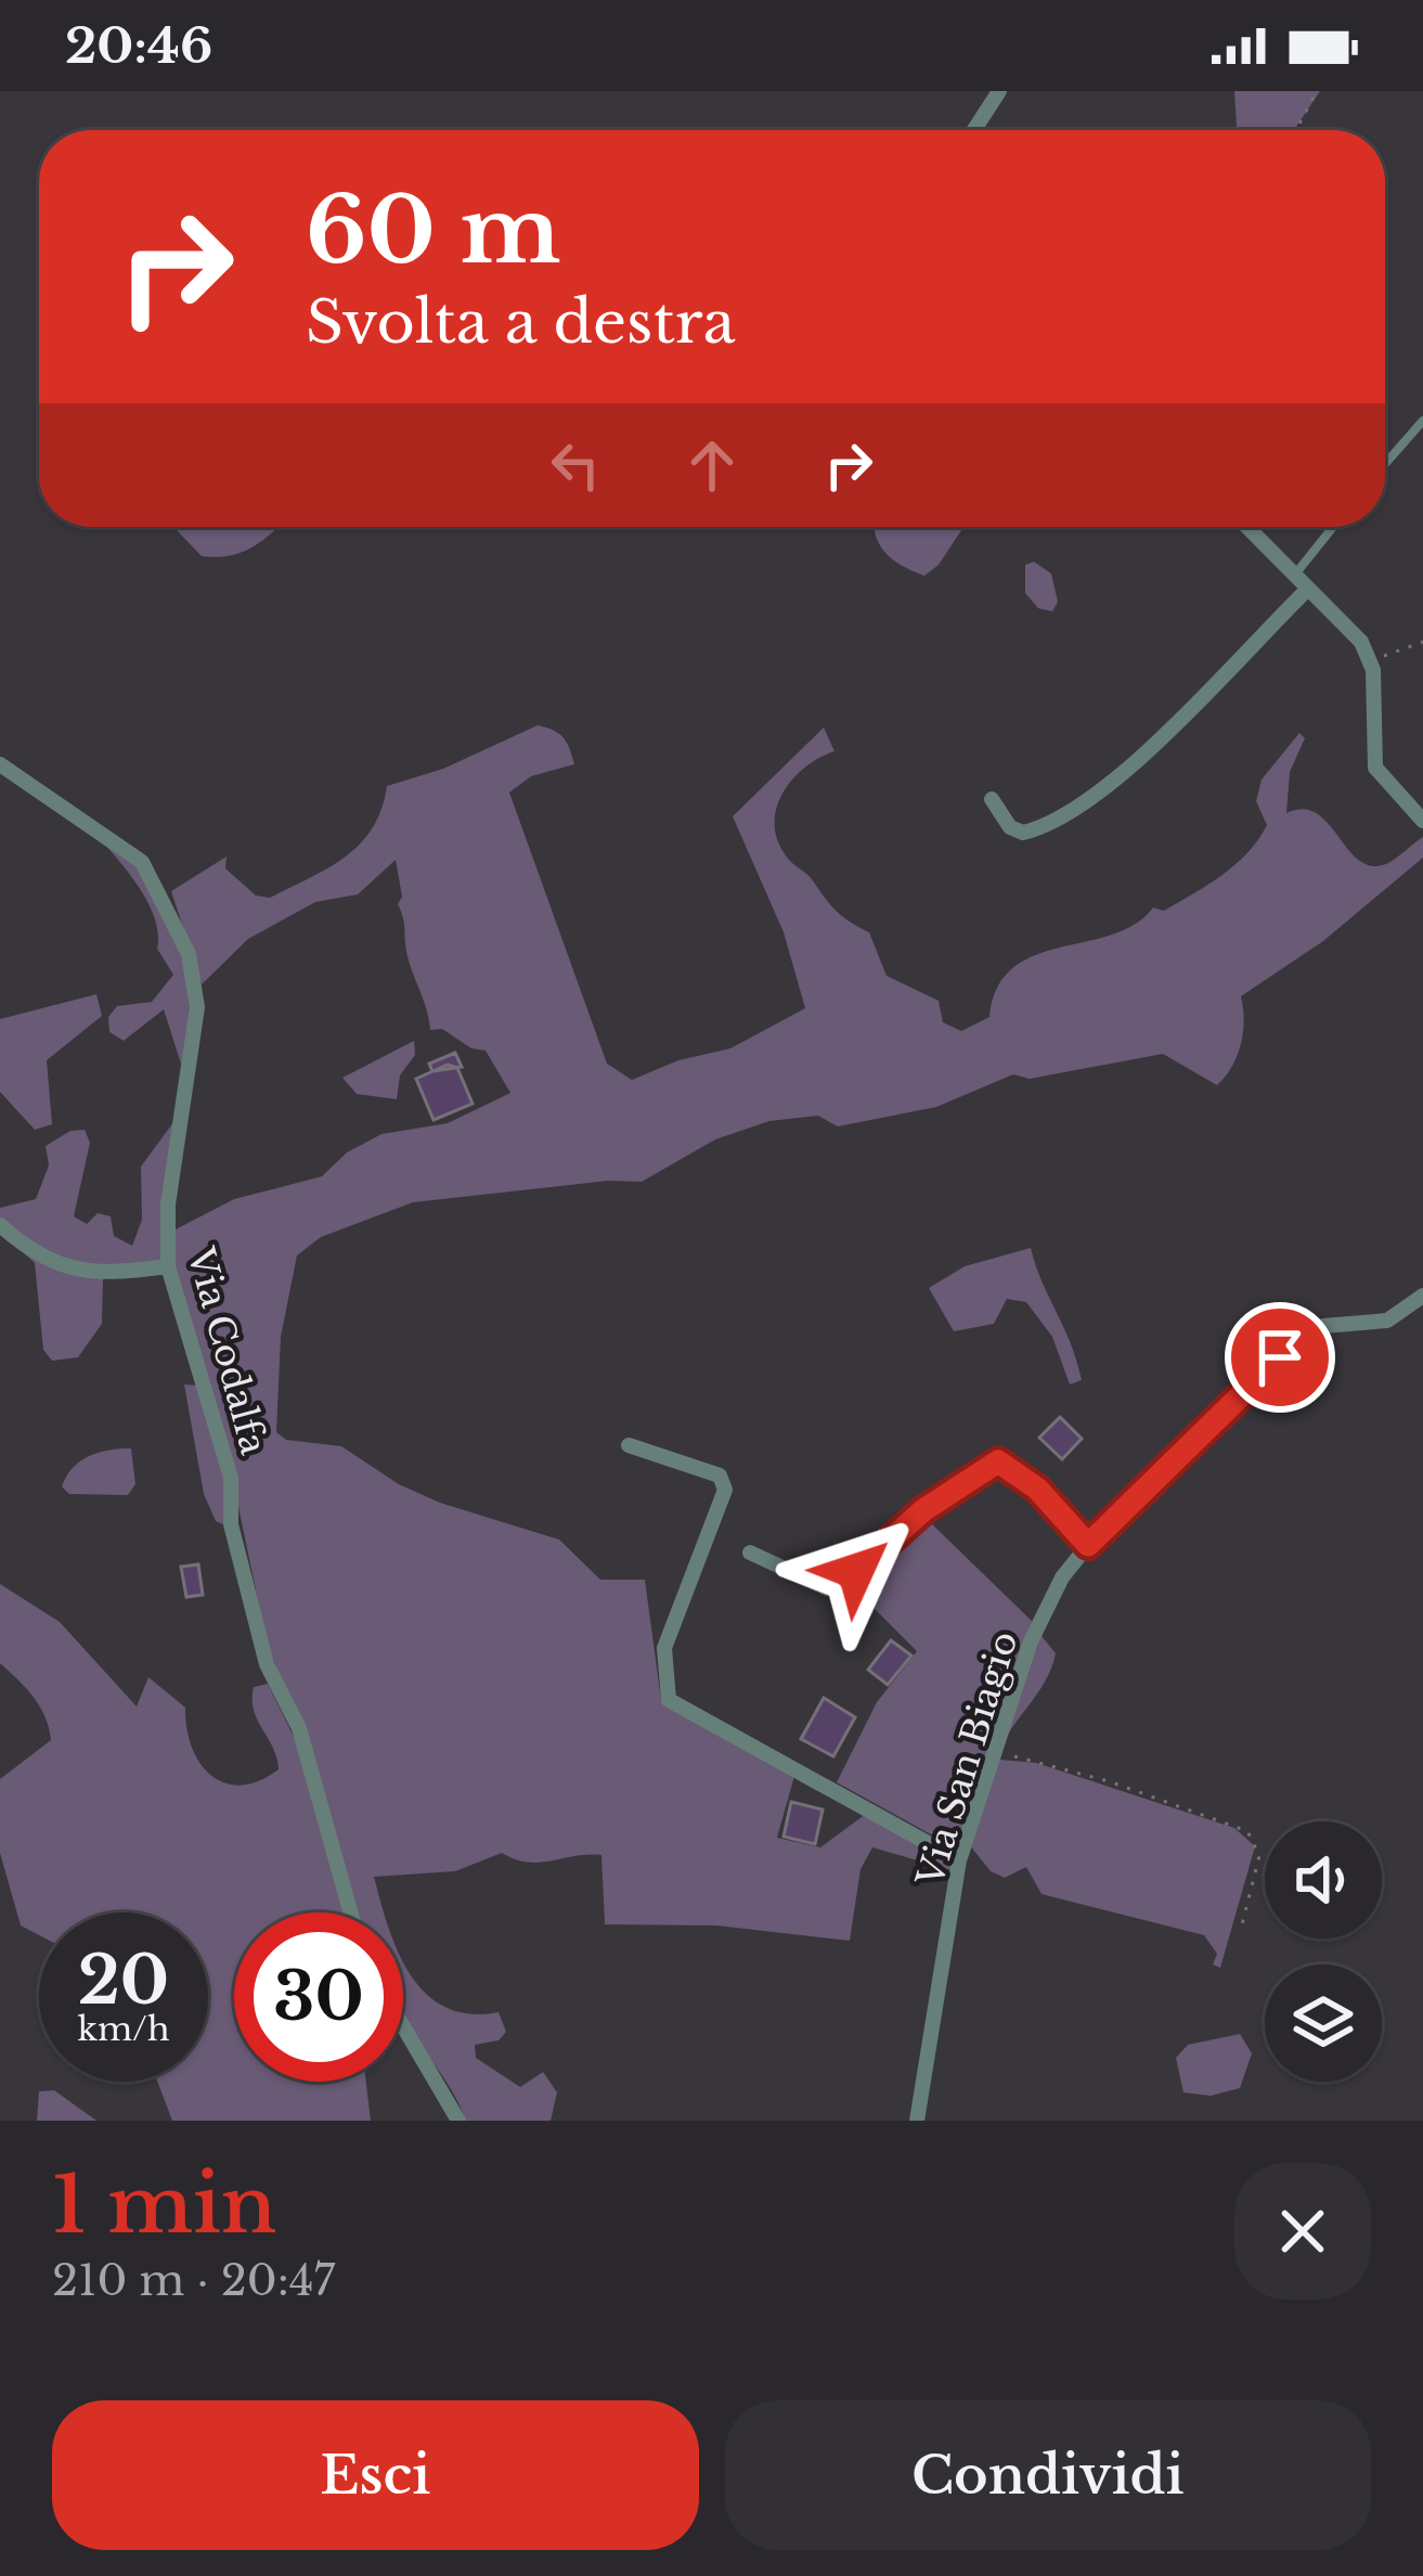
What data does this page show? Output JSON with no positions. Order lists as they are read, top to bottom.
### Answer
{
  "streets": {
    "street": ["Via Codalfa", "Via San Biagio"]
  },
  "page": {
    "status": "20:46",
    "turn": ["60 m", "Svolta a destra"],
    "speed": "20 km/h",
    "limit": "30",
    "heading": ["1 min", "210 m · 20:47"],
    "buttons": ["Esci", "Condividi"]
  }
}
